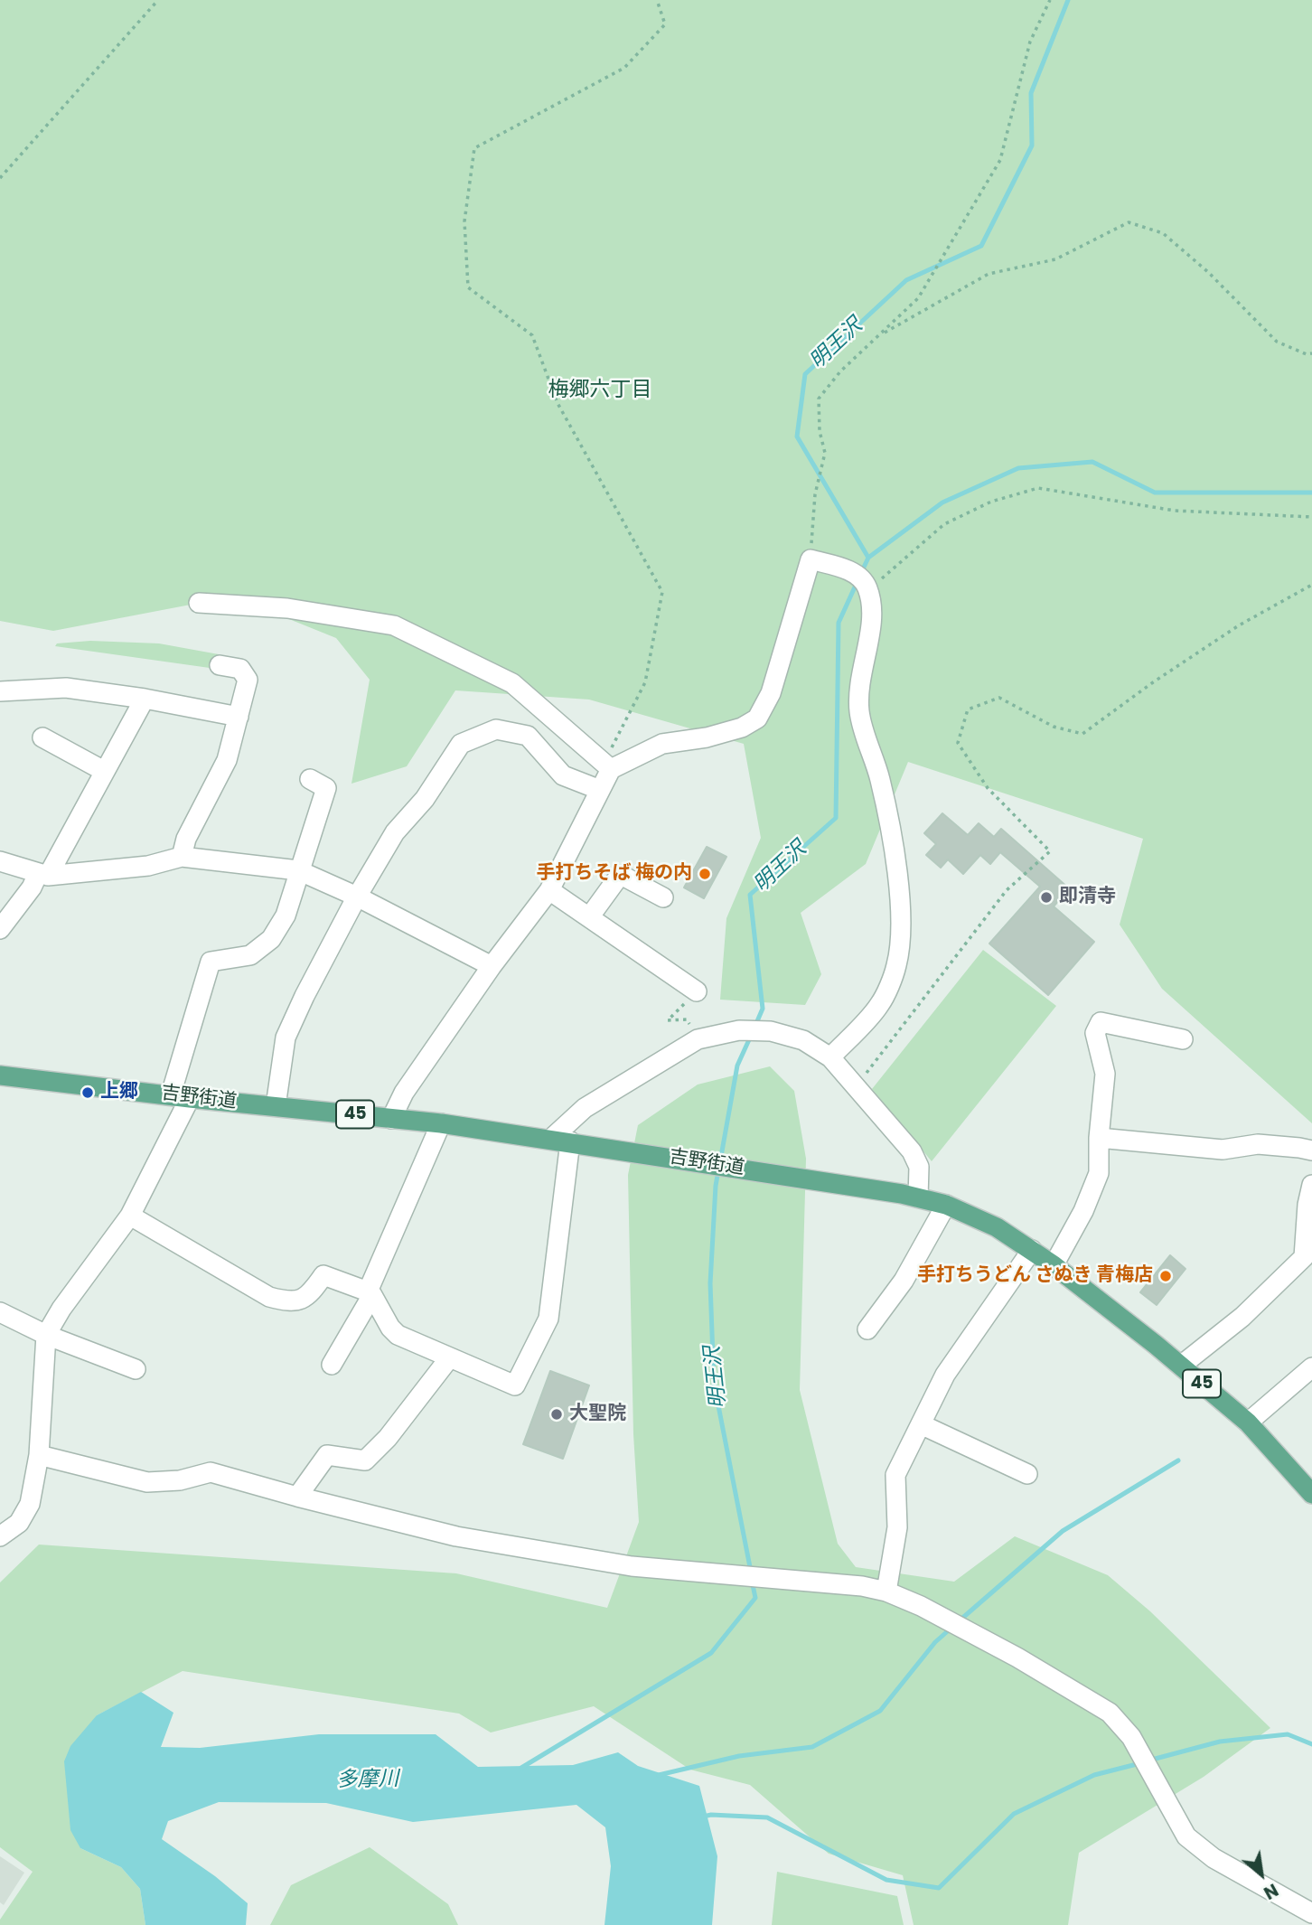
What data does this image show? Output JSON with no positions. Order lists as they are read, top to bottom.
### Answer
{
  "streets": {
    "main road": ["吉野街道", "45"]
  },
  "districts": ["梅郷六丁目"],
  "water": ["明王沢", "多摩川"],
  "places": [
    "手打ちそば 梅の内",
    "即清寺",
    "上郷",
    "手打ちうどん さぬき 青梅店",
    "大聖院"
  ],
  "north": "bottom right"
}
